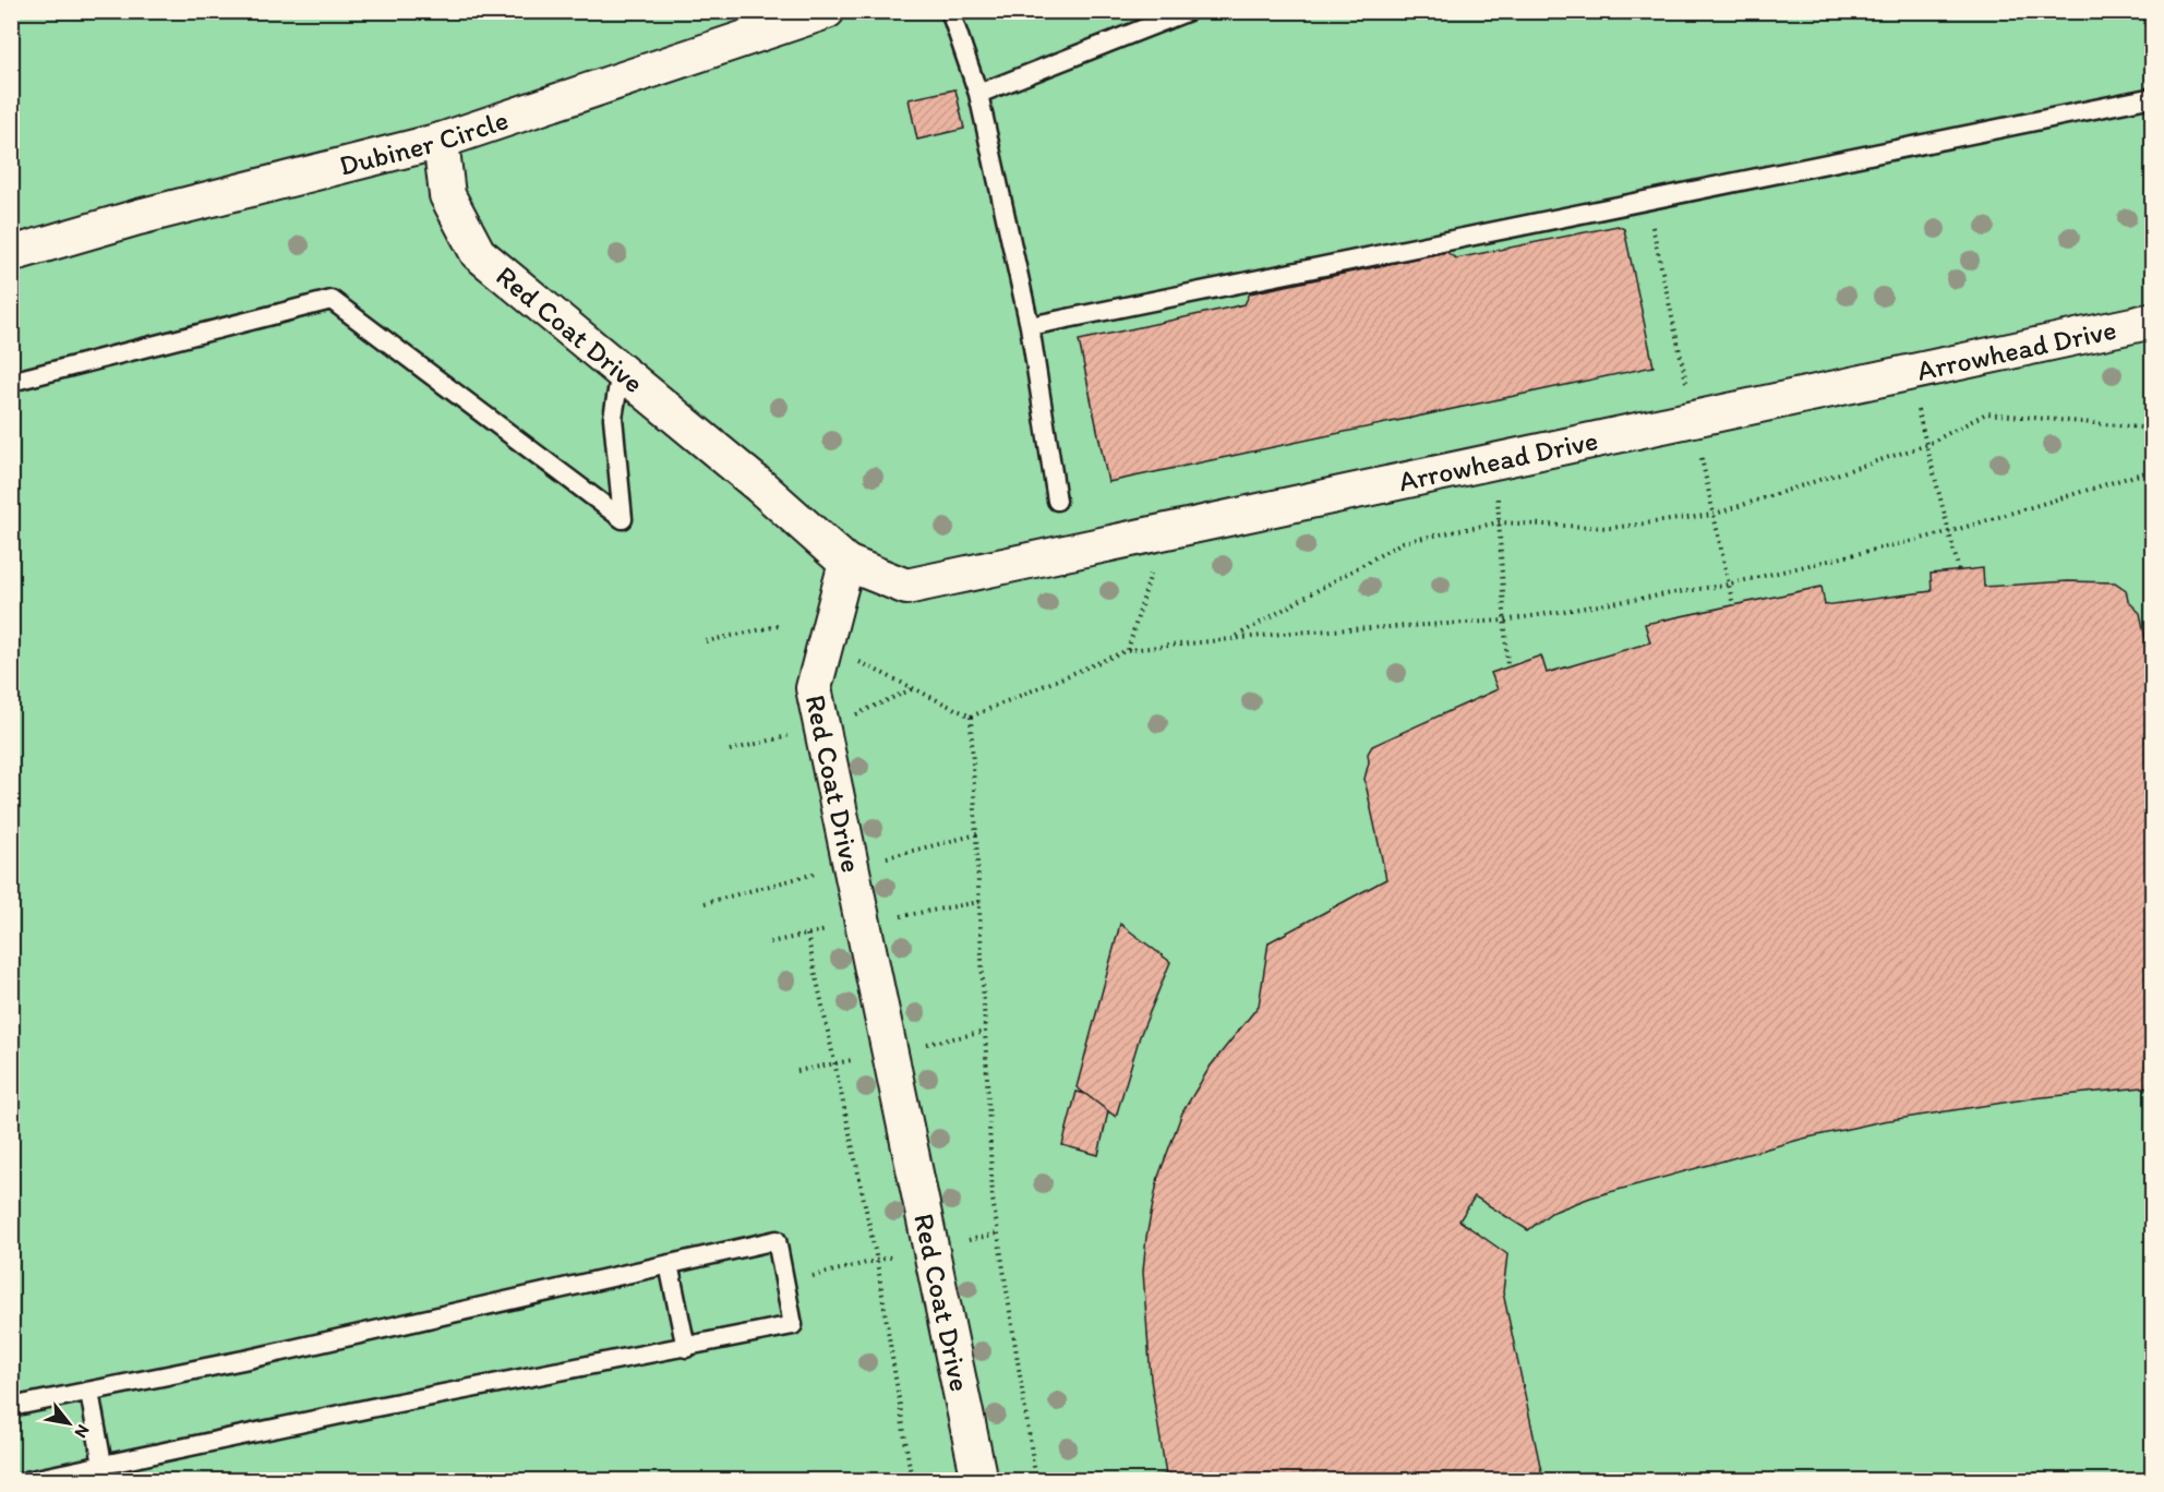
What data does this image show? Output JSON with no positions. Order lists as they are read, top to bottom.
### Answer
{
  "streets": {
    "street": ["Dubiner Circle", "Red Coat Drive", "Arrowhead Drive"]
  },
  "crossings": [
    ["Dubiner Circle", "Red Coat Drive"],
    ["Red Coat Drive", "Arrowhead Drive"]
  ],
  "north": "bottom right"
}
